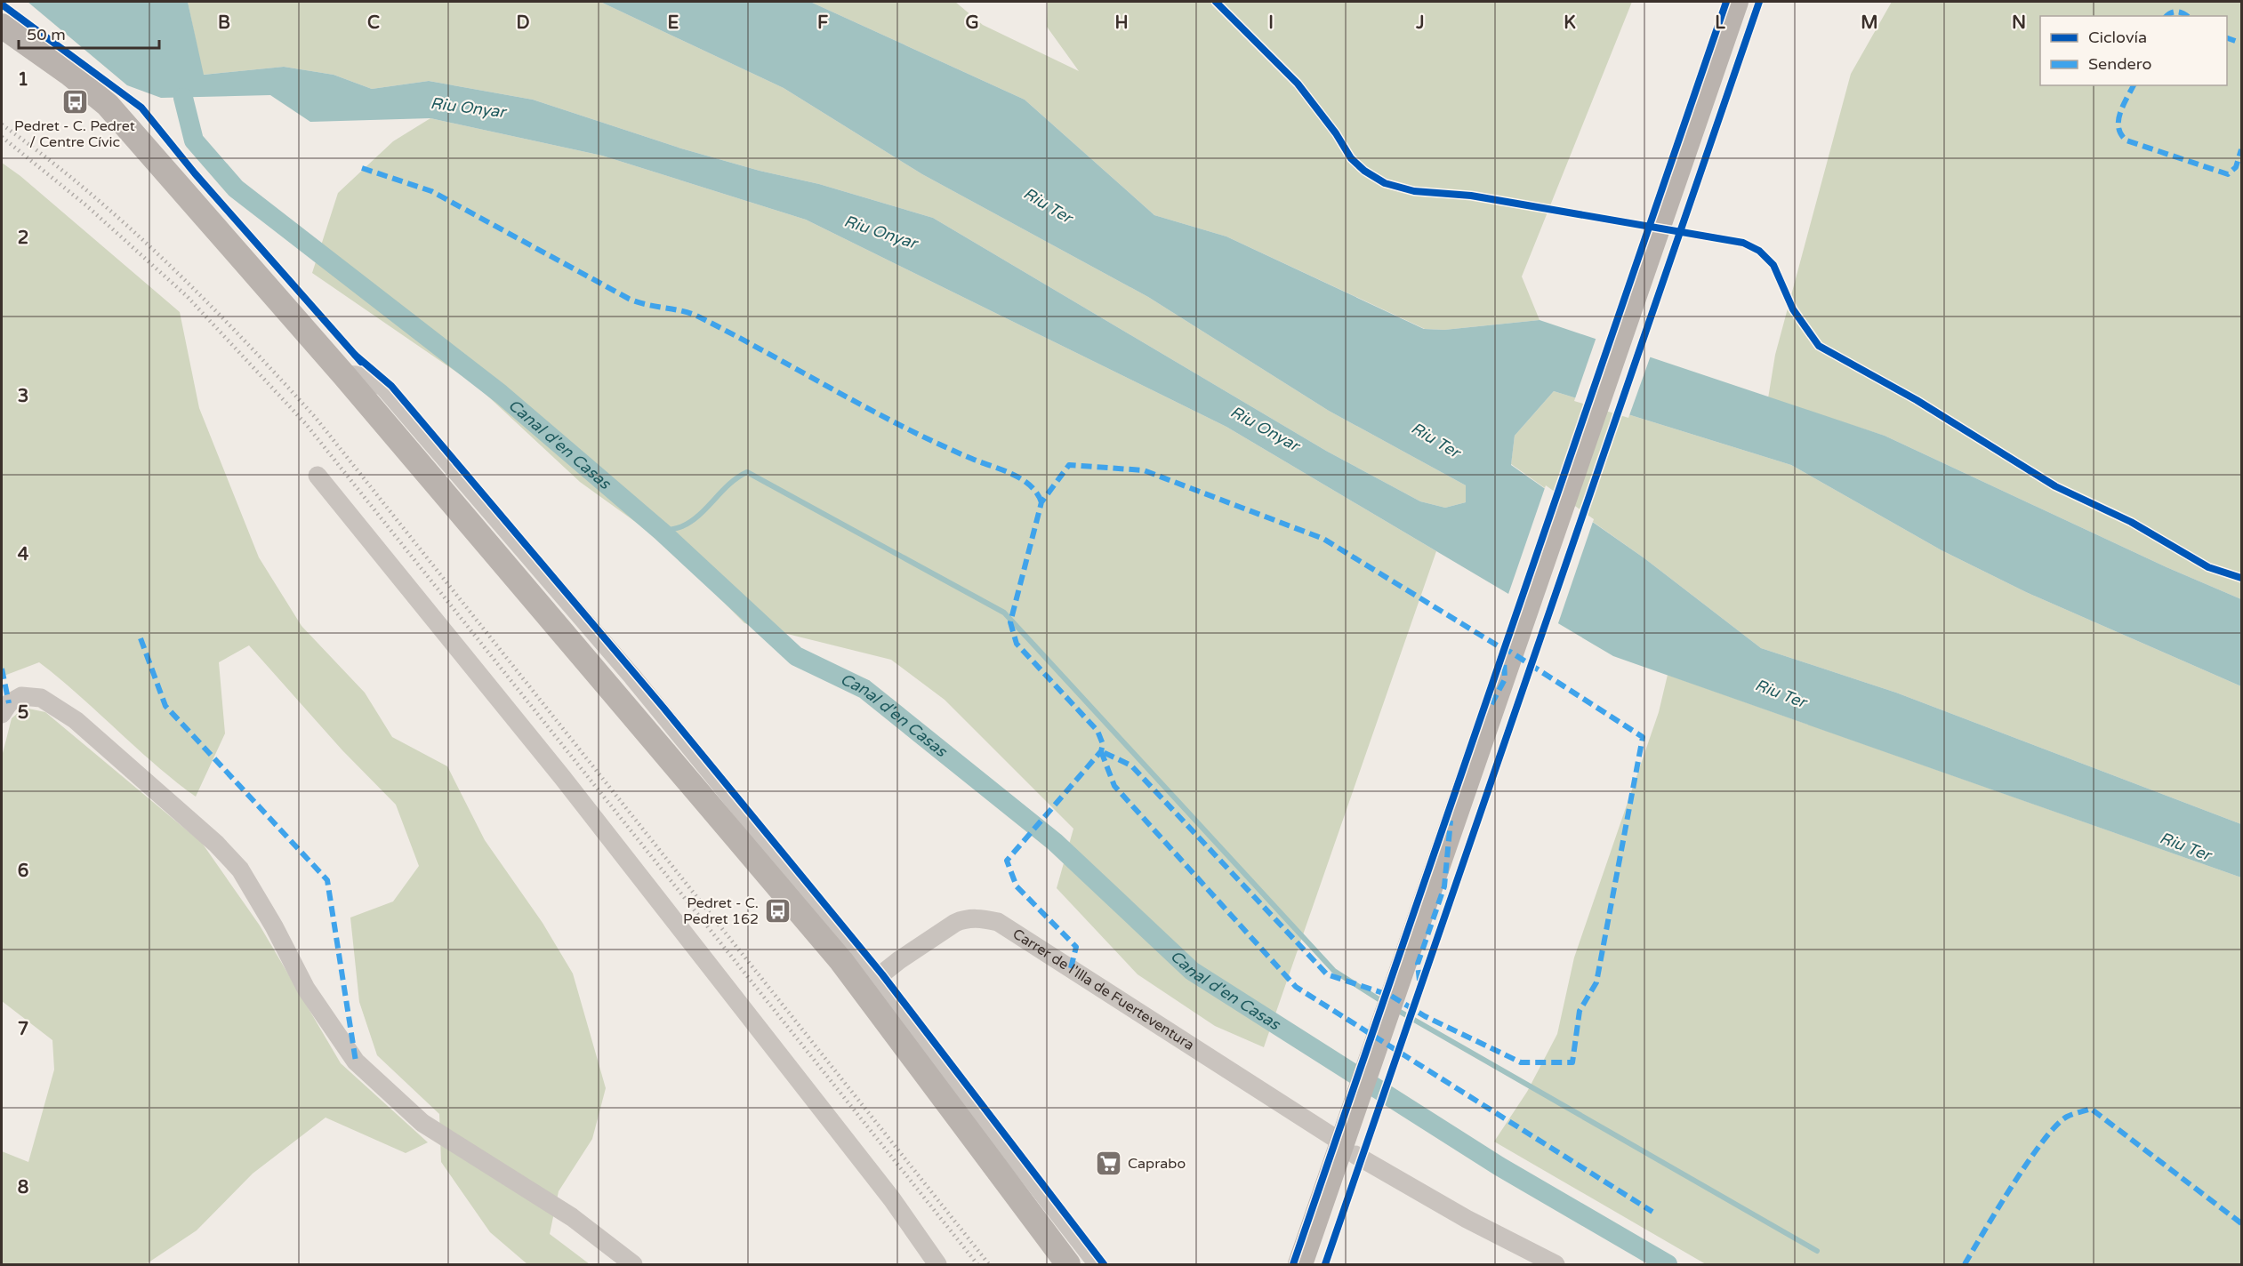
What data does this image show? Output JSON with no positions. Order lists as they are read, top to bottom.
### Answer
{
  "streets": {
    "street": ["Carrer de l'Illa de Fuerteventura"]
  },
  "water": ["Riu Onyar", "Riu Ter", "Canal d'en Casas"],
  "places": {
    "bus stop": ["Pedret - C. Pedret / Centre Cívic", "Pedret - C. Pedret 162"],
    "supermarket": ["Caprabo"]
  },
  "legend": ["Ciclovía", "Sendero"],
  "scale_bar": "50 m",
  "grid": {
    "columns": [
      "B",
      "C",
      "D",
      "E",
      "F",
      "G",
      "H",
      "I",
      "J",
      "K",
      "L",
      "M",
      "N"
    ],
    "rows": [
      "1",
      "2",
      "3",
      "4",
      "5",
      "6",
      "7",
      "8"
    ]
  }
}
